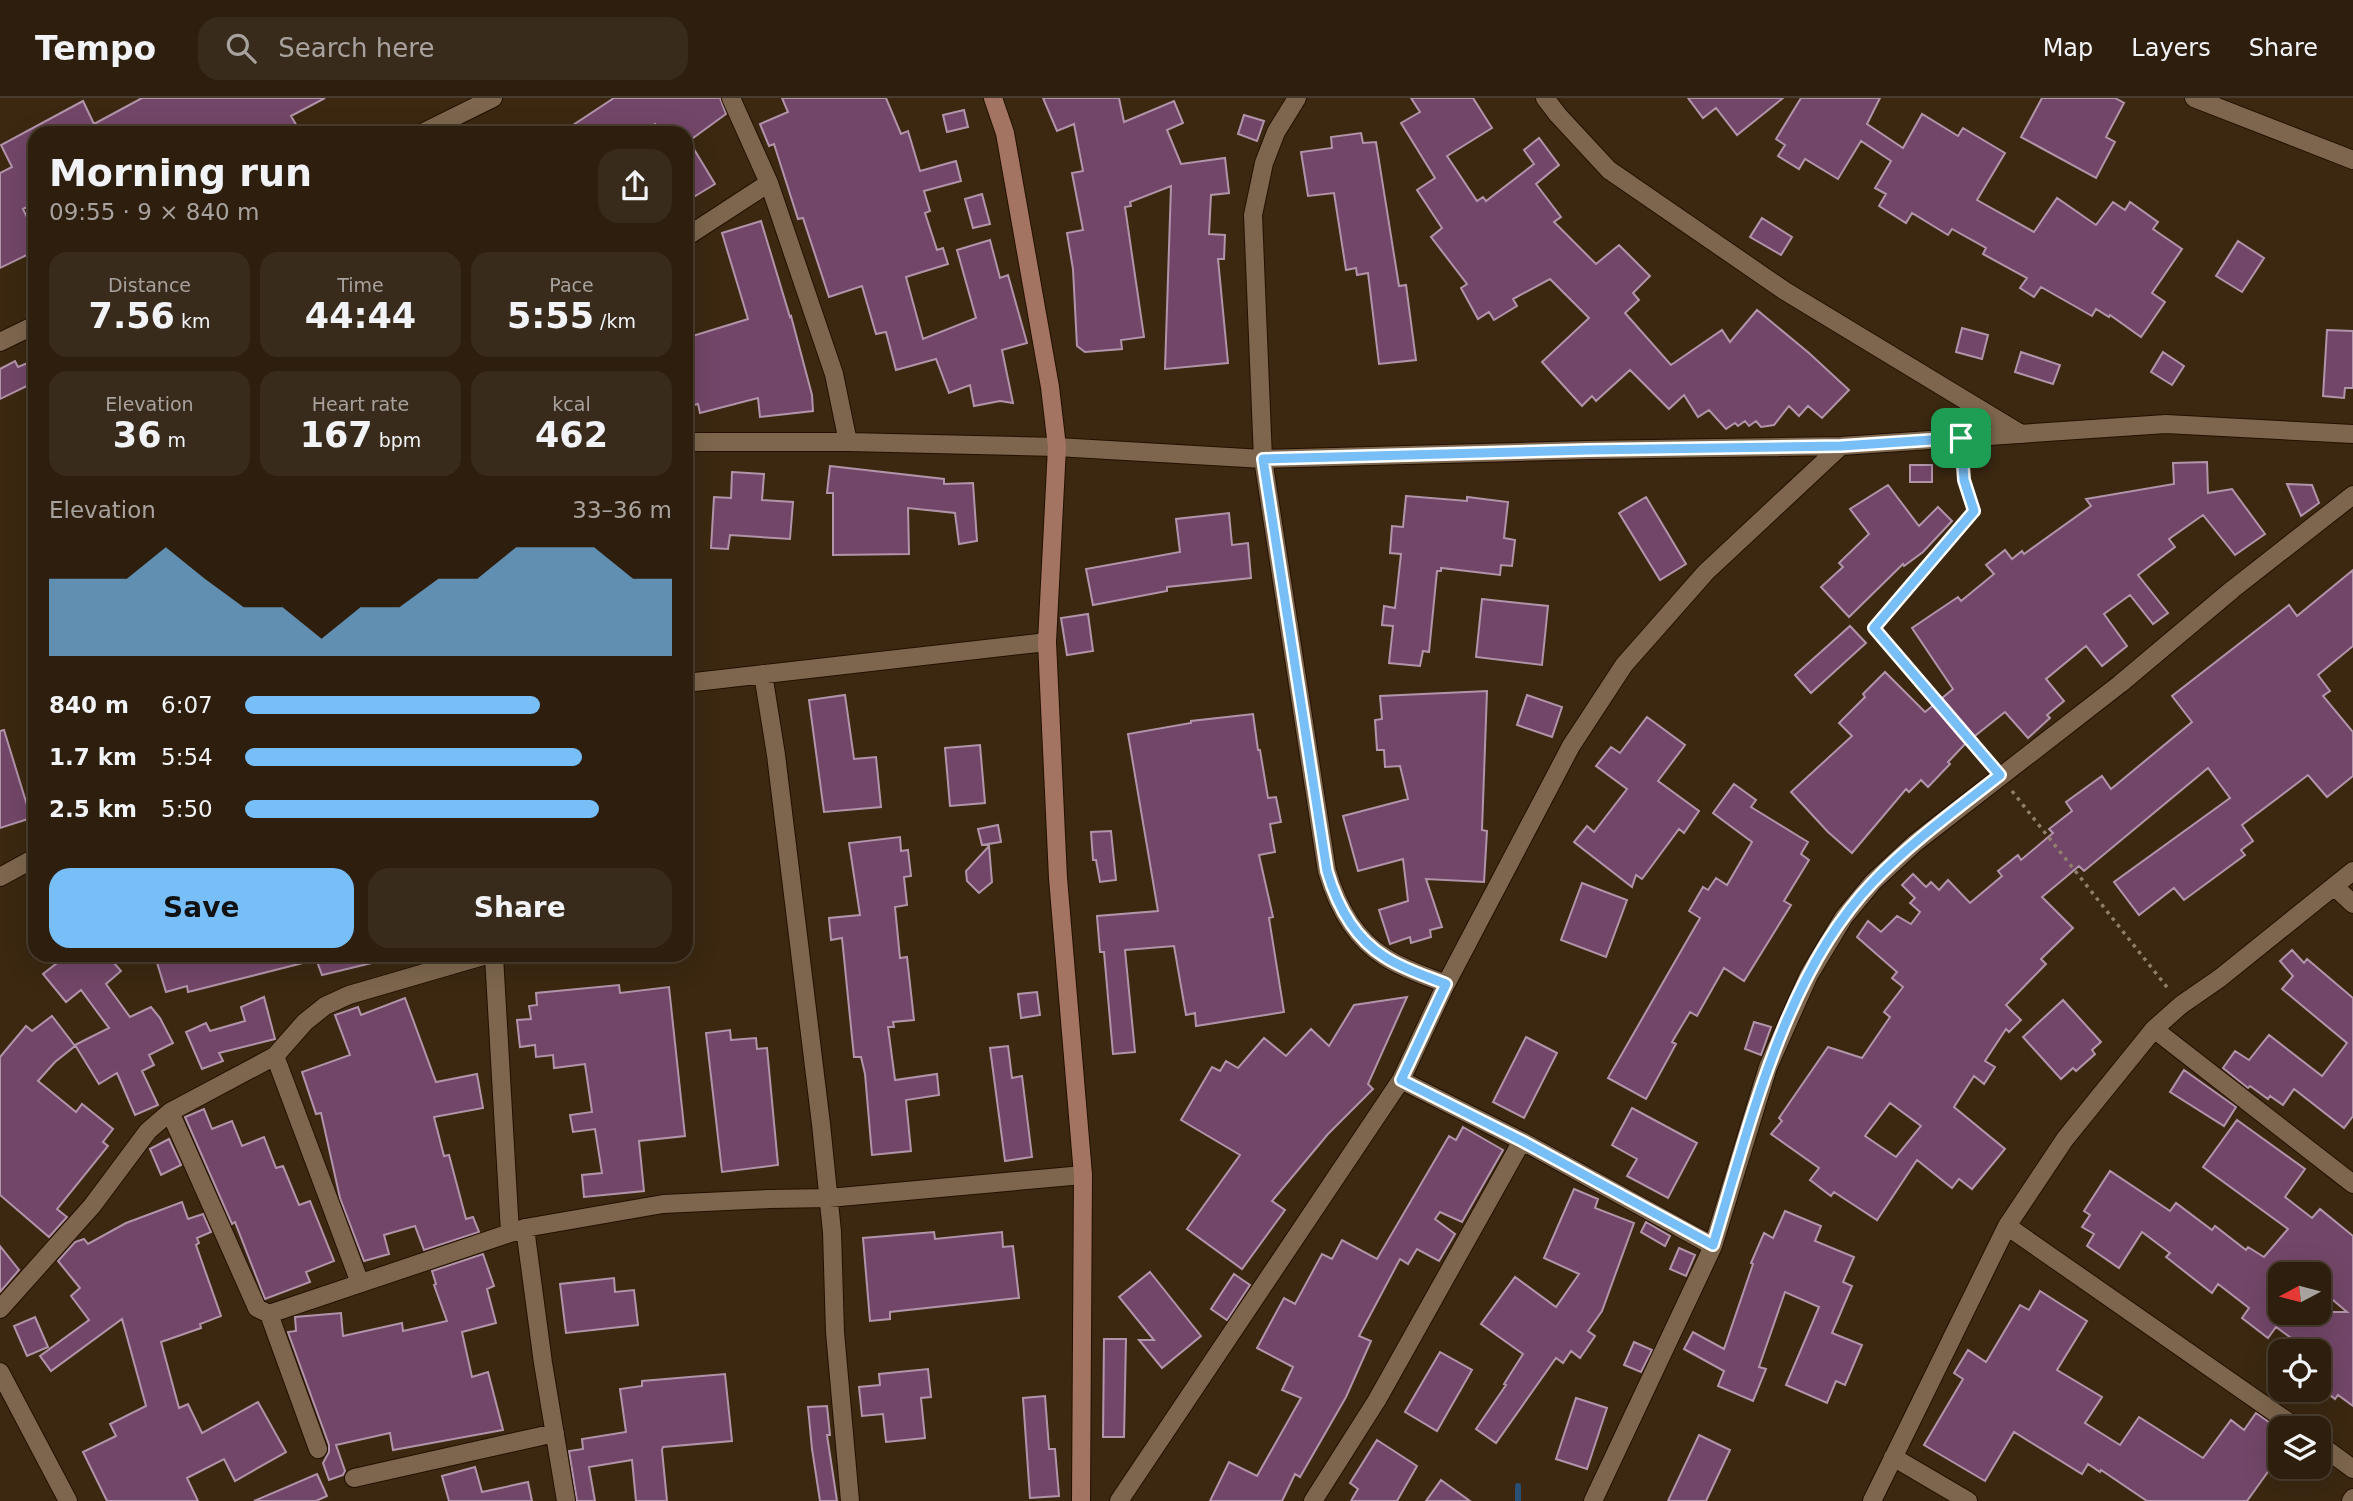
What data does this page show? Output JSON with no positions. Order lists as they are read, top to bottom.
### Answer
{
  "north": "left",
  "page": {
    "header": "Tempo",
    "search": "Search here",
    "nav": ["Map", "Layers", "Share"],
    "heading": ["Morning run", "09:55 · 9 × 840 m"],
    "stats": [
      ["Distance", "7.56 km"],
      ["Time", "44:44"],
      ["Pace", "5:55 /km"],
      ["Elevation", "36 m"],
      ["Heart rate", "167 bpm"],
      ["kcal", "462"]
    ],
    "chart": ["Elevation", "33–36 m"],
    "list": [
      {
        "name": "840 m",
        "note": "6:07"
      },
      {
        "name": "1.7 km",
        "note": "5:54"
      },
      {
        "name": "2.5 km",
        "note": "5:50"
      }
    ],
    "buttons": ["Save", "Share"]
  }
}
